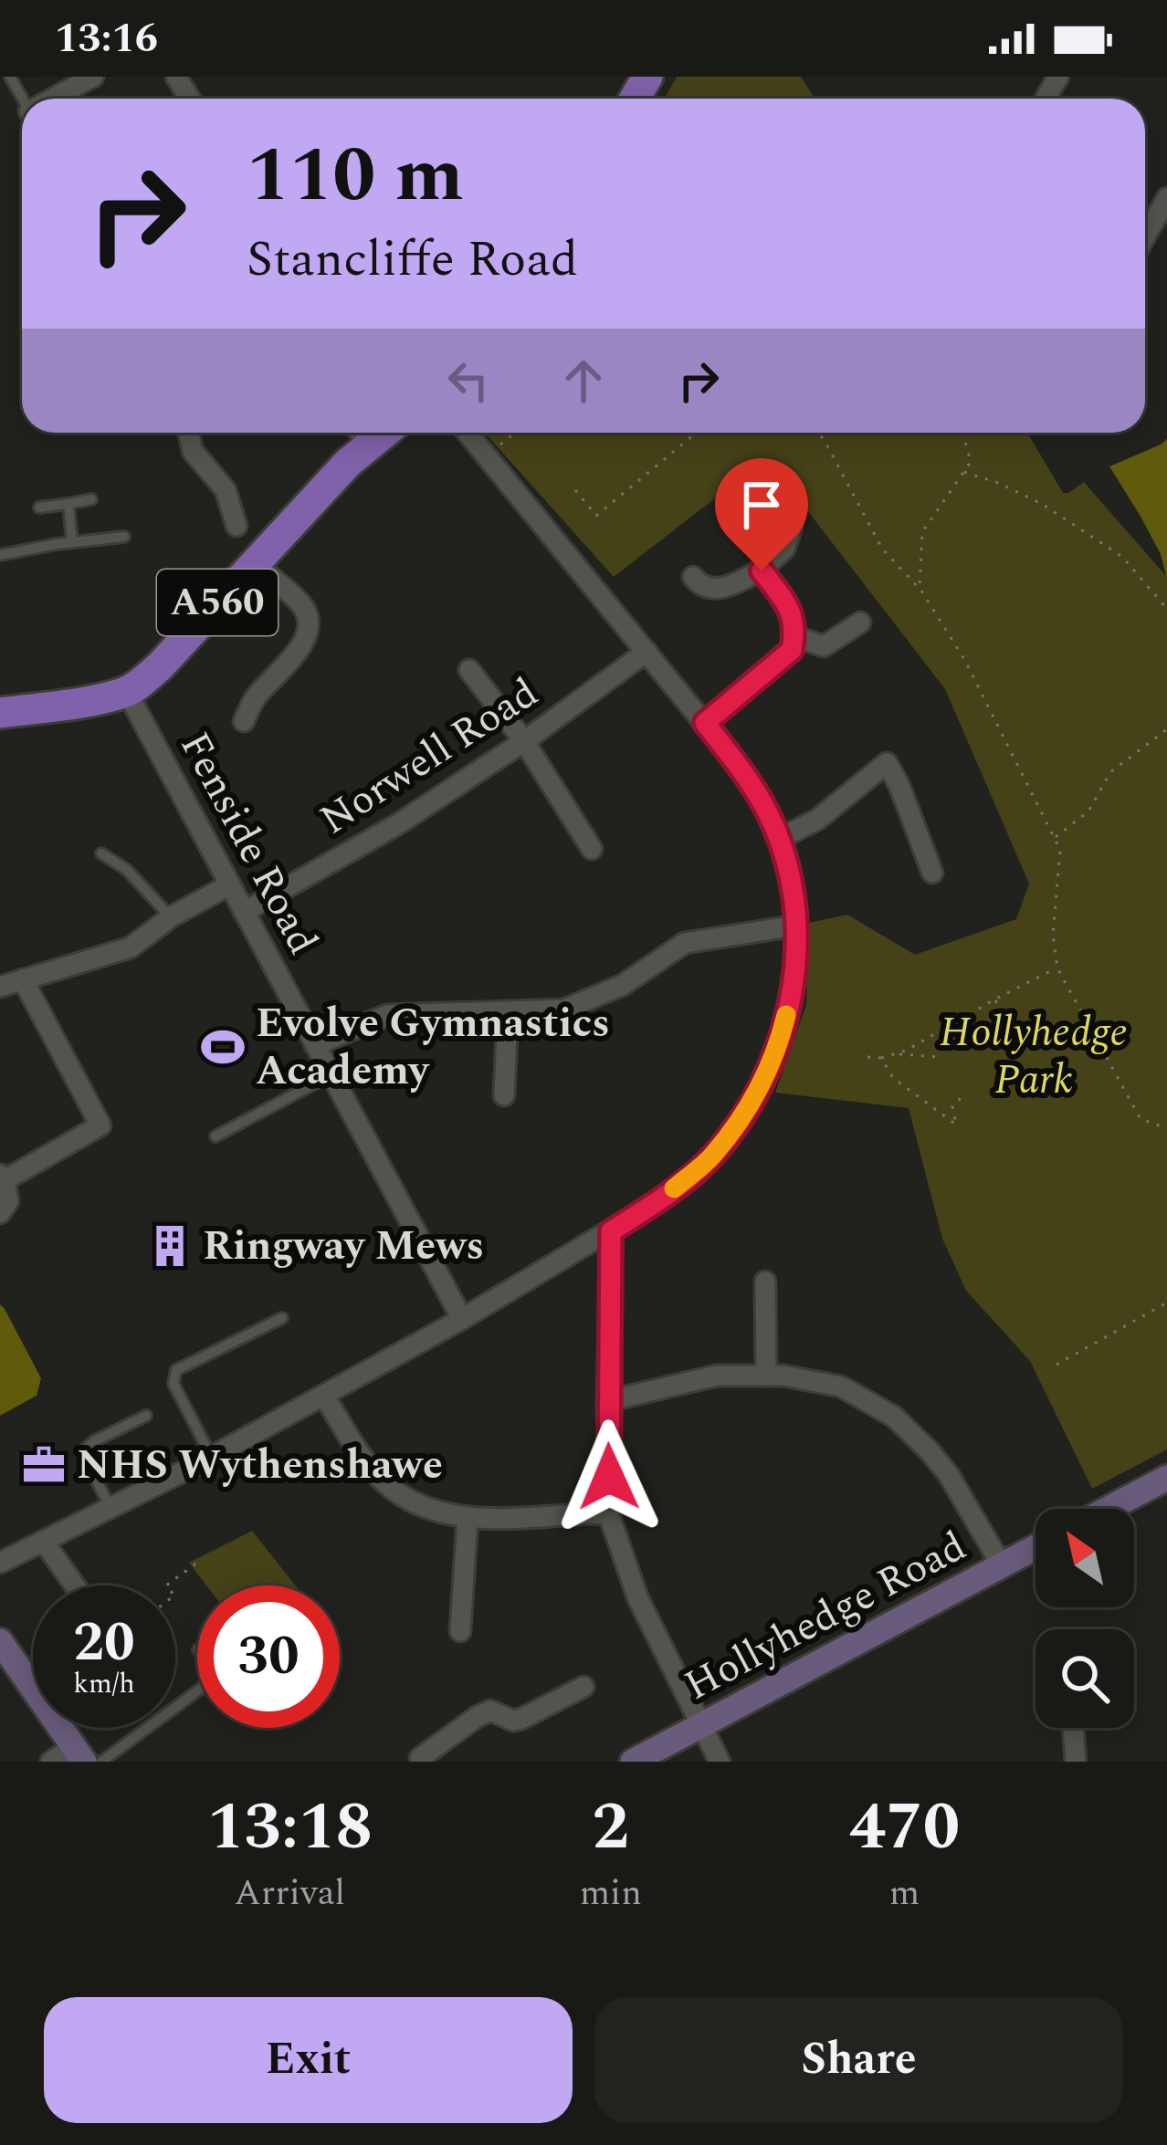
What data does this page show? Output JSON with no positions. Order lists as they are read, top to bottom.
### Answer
{
  "streets": {
    "main road": ["A560"],
    "street": ["Norwell Road", "Fenside Road", "Hollyhedge Road"]
  },
  "crossings": [
    ["A560", "Fenside Road"],
    ["Norwell Road", "Fenside Road"]
  ],
  "parks": ["Hollyhedge Park"],
  "places": {
    "sports": ["Evolve Gymnastics Academy"],
    "building": ["Ringway Mews"],
    "office": ["NHS Wythenshawe"]
  },
  "north": "top left",
  "page": {
    "status": "13:16",
    "turn": ["110 m", "Stancliffe Road"],
    "speed": "20 km/h",
    "limit": "30",
    "eta": [
      "13:18",
      "Arrival",
      "2",
      "min",
      "470",
      "m"
    ],
    "buttons": ["Exit", "Share"]
  }
}
